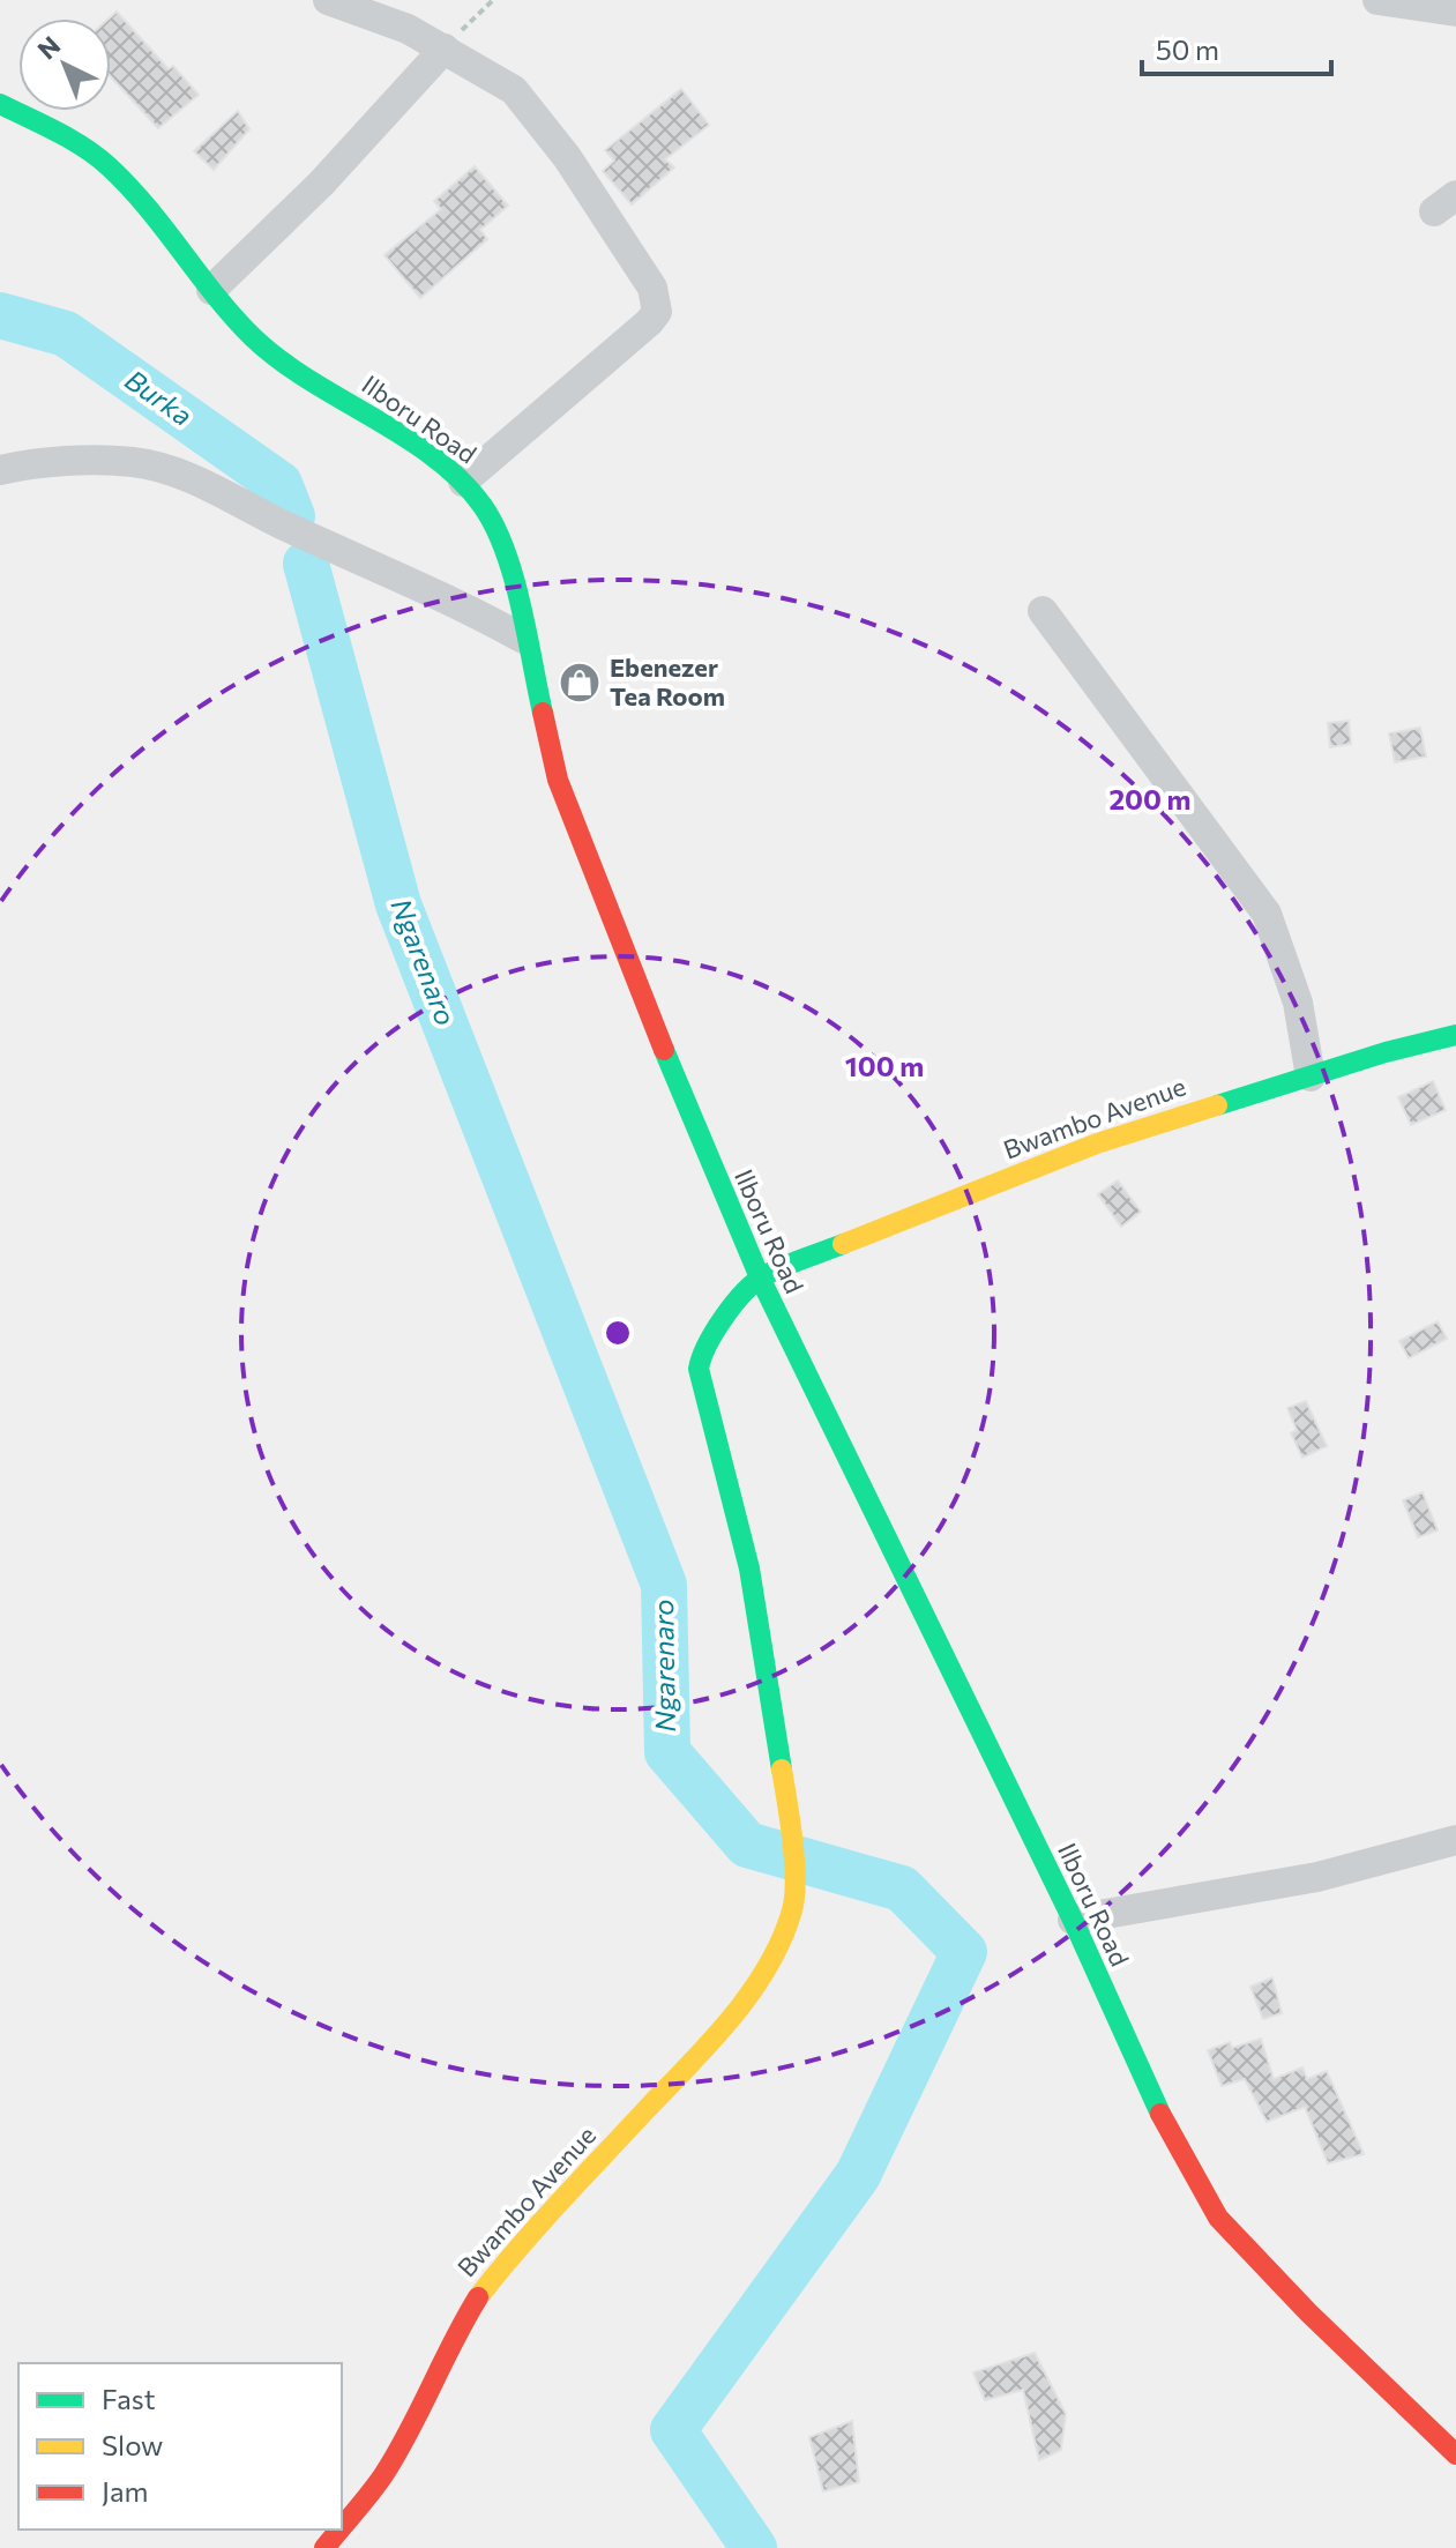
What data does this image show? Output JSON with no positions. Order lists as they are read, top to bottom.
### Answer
{
  "streets": {
    "street": ["Ilboru Road", "Bwambo Avenue"]
  },
  "crossings": [
    ["Ilboru Road", "Bwambo Avenue"]
  ],
  "water": ["Burka", "Ngarenaro"],
  "places": {
    "shop": ["Ebenezer Tea Room"]
  },
  "legend": ["Fast", "Slow", "Jam"],
  "scale_bar": "50 m",
  "north": "top left",
  "rings": ["200 m", "100 m"]
}
